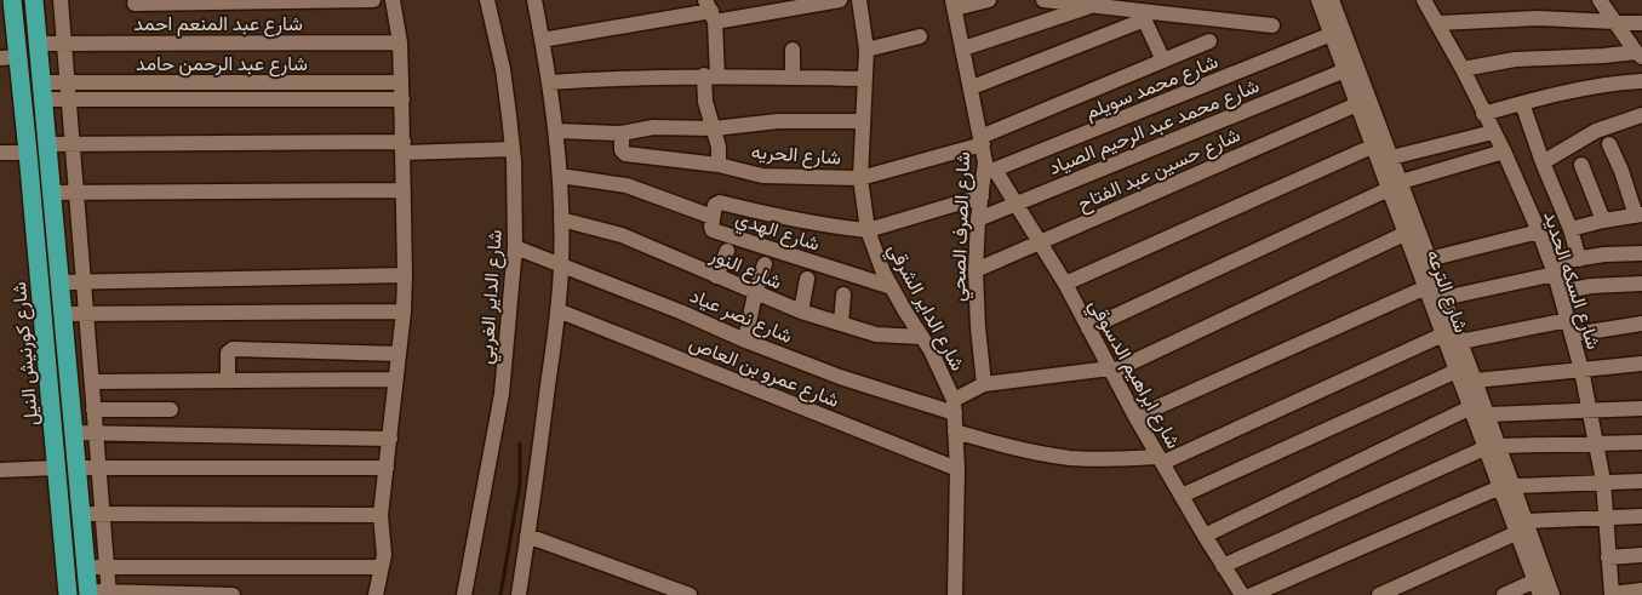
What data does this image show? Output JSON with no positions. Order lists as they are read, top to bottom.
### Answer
{
  "streets": {
    "highway": ["شارع كورنيش النيل"],
    "street": [
      "شارع عبد المنعم احمد",
      "شارع عبد الرحمن حامد",
      "شارع محمد سويلم",
      "شارع محمد عبد الرحيم الصياد",
      "شارع الحريه",
      "شارع حسين عبد الفتاح",
      "شارع الصرف الصحي",
      "شارع الهدي",
      "شارع النور",
      "شارع السكه الحديد",
      "شارع الترعه",
      "شارع الداير الغربي",
      "شارع الداير الشرقي",
      "شارع نصر عياد",
      "شارع عمرو بن العاص",
      "شارع ابراهيم الدسوقي"
    ]
  },
  "crossings": [
    ["شارع عبد المنعم احمد", "شارع كورنيش النيل"],
    ["شارع عبد الرحمن حامد", "شارع كورنيش النيل"],
    ["شارع محمد سويلم", "شارع الصرف الصحي"],
    ["شارع محمد سويلم", "شارع الترعه"],
    ["شارع محمد سويلم", "شارع ابراهيم الدسوقي"],
    ["شارع محمد عبد الرحيم الصياد", "شارع الصرف الصحي"],
    ["شارع محمد عبد الرحيم الصياد", "شارع الترعه"],
    ["شارع محمد عبد الرحيم الصياد", "شارع ابراهيم الدسوقي"],
    ["شارع الحريه", "شارع الصرف الصحي"],
    ["شارع الحريه", "شارع الداير الشرقي"],
    ["شارع حسين عبد الفتاح", "شارع الصرف الصحي"],
    ["شارع حسين عبد الفتاح", "شارع الترعه"],
    ["شارع حسين عبد الفتاح", "شارع ابراهيم الدسوقي"],
    ["شارع الصرف الصحي", "شارع ابراهيم الدسوقي"],
    ["شارع الهدي", "شارع الداير الشرقي"],
    ["شارع النور", "شارع الداير الشرقي"],
    ["شارع الداير الغربي", "شارع نصر عياد"],
    ["شارع الداير الشرقي", "شارع نصر عياد"],
    ["شارع الداير الشرقي", "شارع عمرو بن العاص"]
  ]
}
